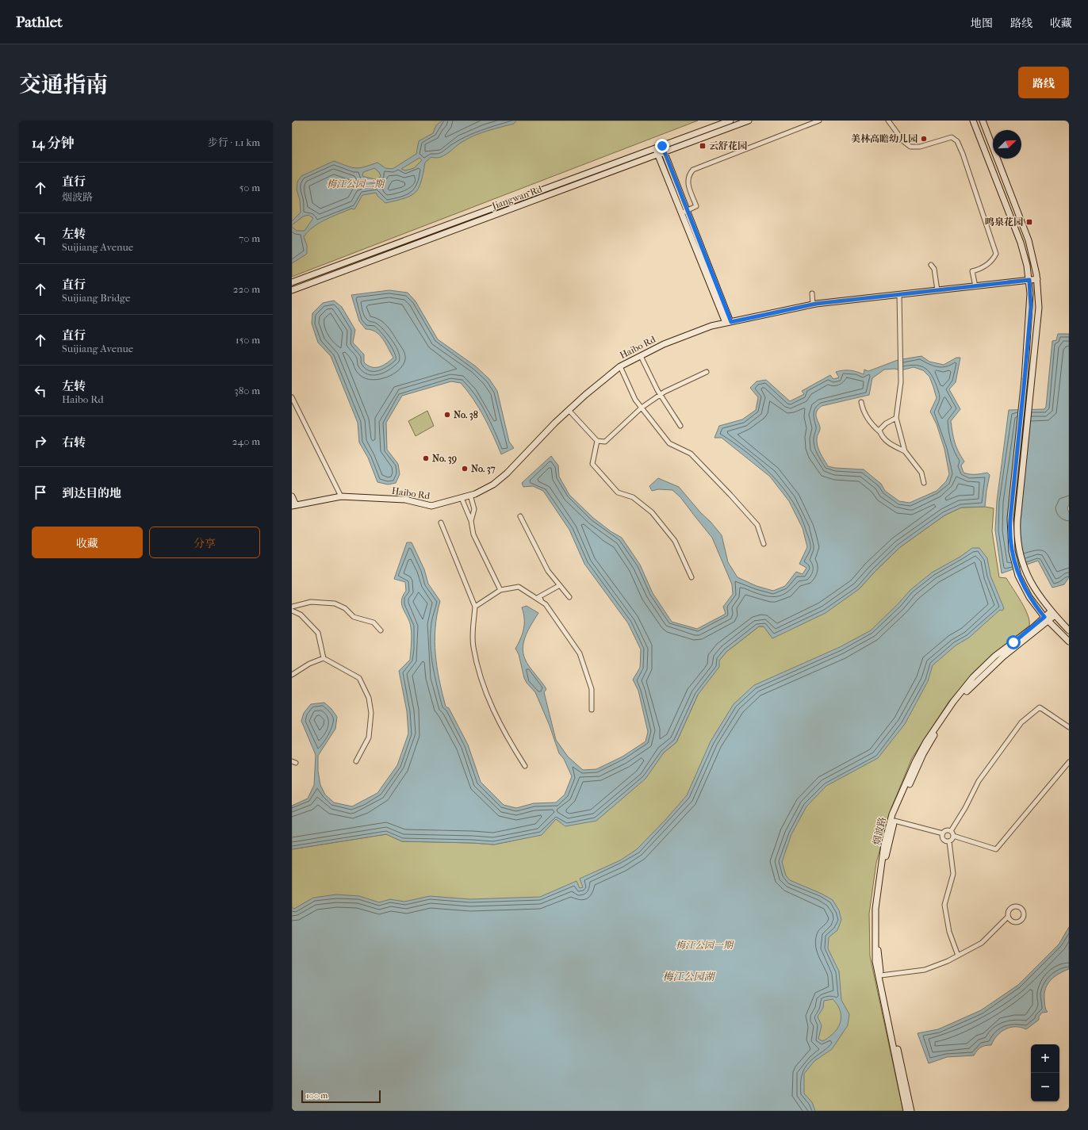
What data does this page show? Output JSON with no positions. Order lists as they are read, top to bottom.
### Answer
{
  "streets": {
    "main road": ["Jiangwan Rd", "Haibo Rd", "烟波路"]
  },
  "water": ["梅江公园湖"],
  "parks": ["梅江公园二期", "梅江公园一期"],
  "places": {
    "other": [
      "美林高瞻幼儿园",
      "No. 38",
      "No. 39",
      "No. 37"
    ],
    "transit": ["云舒花园", "鸣泉花园"]
  },
  "scale_bar": "100 m",
  "north": "top right",
  "page": {
    "header": "Pathlet",
    "nav": ["地图", "路线", "收藏"],
    "title": "交通指南",
    "buttons": [
      "路线",
      ["收藏", "分享"]
    ],
    "heading": ["14 分钟", "步行 · 1.1 km"],
    "list": [
      ["直行", "烟波路", "50 m"],
      ["左转", "Suijiang Avenue", "70 m"],
      ["直行", "Suijiang Bridge", "220 m"],
      ["直行", "Suijiang Avenue", "150 m"],
      ["左转", "Haibo Rd", "380 m"],
      ["右转", "240 m"],
      "到达目的地"
    ],
    "map_buttons": ["+", "−"],
    "scale": "100 m"
  }
}
